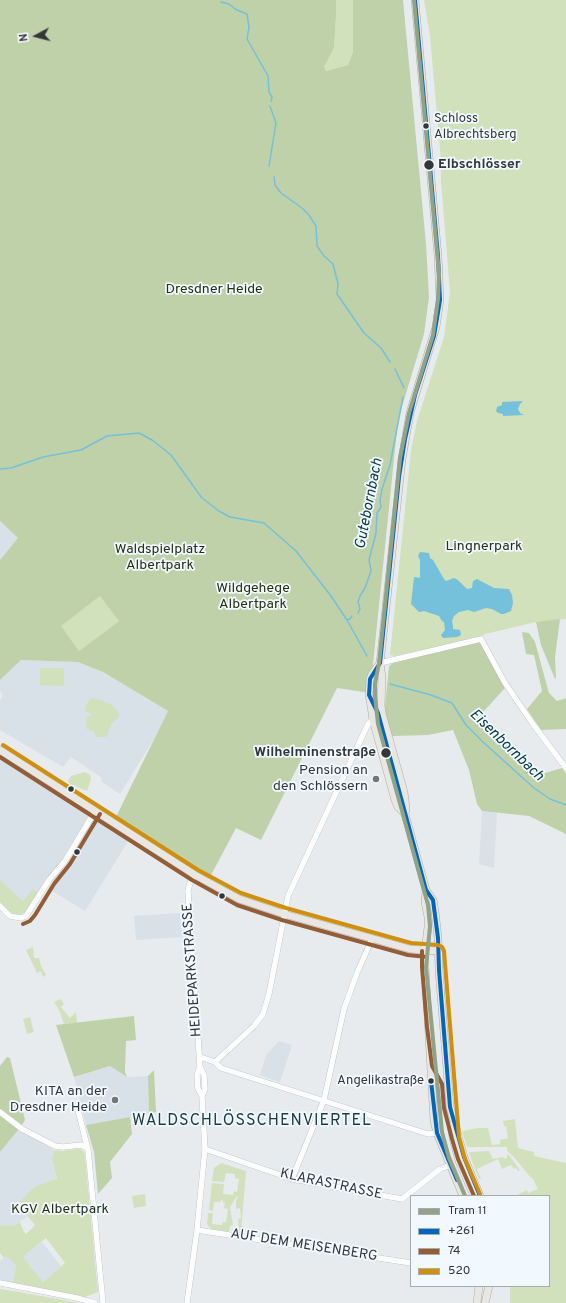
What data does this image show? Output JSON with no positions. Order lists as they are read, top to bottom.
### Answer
{
  "streets": {
    "street": ["HEIDEPARKSTRASSE", "KLARASTRASSE", "AUF DEM MEISENBERG"]
  },
  "crossings": [
    ["HEIDEPARKSTRASSE", "KLARASTRASSE"],
    ["HEIDEPARKSTRASSE", "AUF DEM MEISENBERG"]
  ],
  "districts": ["WALDSCHLÖSSCHENVIERTEL"],
  "water": ["Gutebornbach", "Eisenbornbach"],
  "parks": [
    "Dresdner Heide",
    "Lingnerpark",
    "Waldspielplatz Albertpark",
    "Wildgehege Albertpark",
    "KGV Albertpark"
  ],
  "places": [
    "Schloss Albrechtsberg",
    "Elbschlösser",
    "Wilhelminenstraße",
    "Pension an den Schlössern",
    "Angelikastraße",
    "KITA an der Dresdner Heide"
  ],
  "lines": [
    "tram line 11",
    "transit line +261",
    "transit line 520",
    "transit line 74"
  ],
  "legend": [
    "Tram 11",
    "+261",
    "74",
    "520"
  ],
  "north": "left"
}
